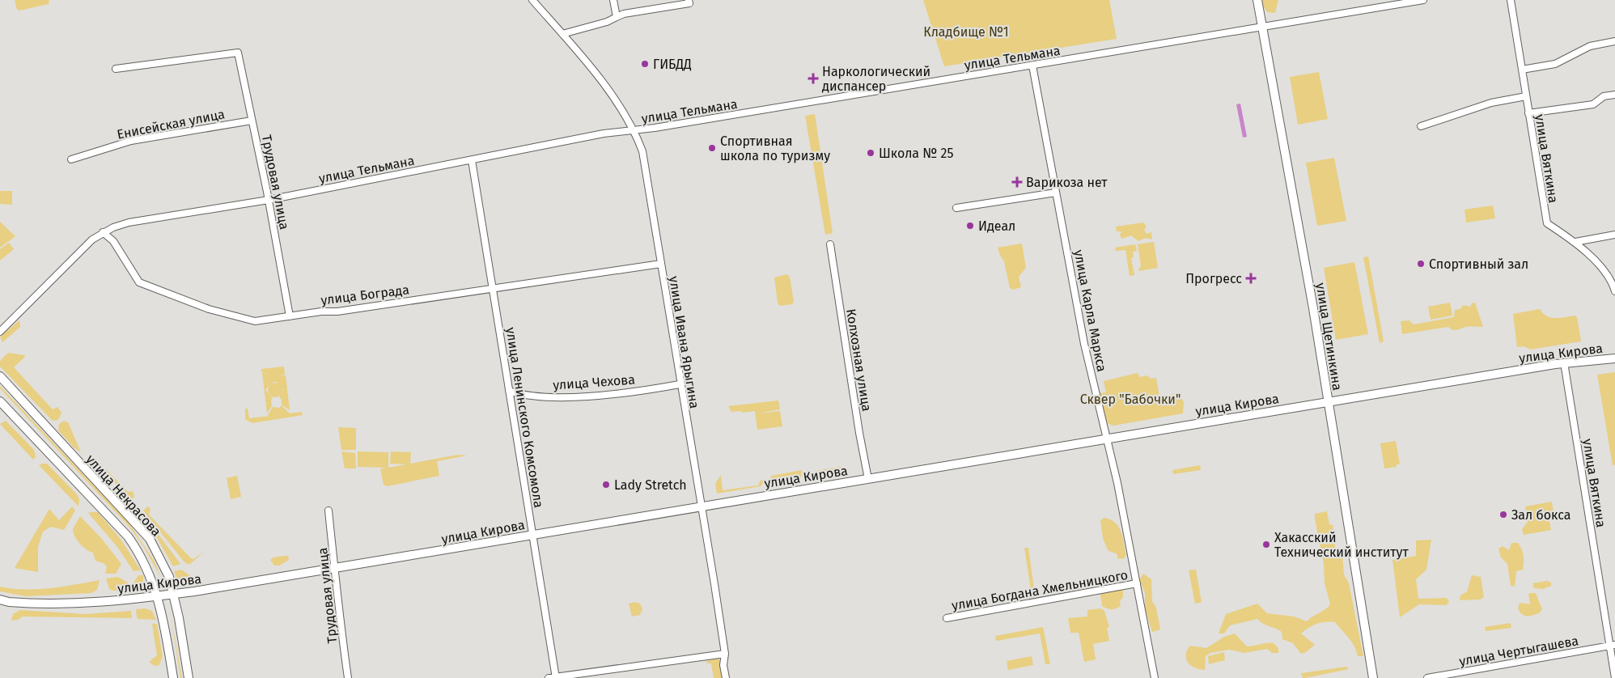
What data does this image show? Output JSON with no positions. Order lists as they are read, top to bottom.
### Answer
{
  "streets": {
    "main road": ["улица Щетинкина", "улица Кирова", "улица Некрасова"],
    "street": [
      "улица Тельмана",
      "Енисейская улица",
      "улица Вяткина",
      "Трудовая улица",
      "улица Бограда",
      "улица Карла Маркса",
      "улица Ивана Ярыгина",
      "Колхозная улица",
      "улица Чехова",
      "улица Ленинского Комсомола",
      "улица Богдана Хмельницкого",
      "улица Чертыгашева"
    ]
  },
  "crossings": [
    ["улица Тельмана", "Трудовая улица"],
    ["улица Тельмана", "улица Бограда"],
    ["улица Тельмана", "улица Карла Маркса"],
    ["улица Тельмана", "улица Щетинкина"],
    ["улица Тельмана", "улица Ивана Ярыгина"],
    ["улица Тельмана", "улица Ленинского Комсомола"],
    ["Енисейская улица", "Трудовая улица"],
    ["улица Вяткина", "улица Кирова"],
    ["улица Вяткина", "улица Чертыгашева"],
    ["Трудовая улица", "улица Бограда"],
    ["Трудовая улица", "улица Кирова"],
    ["улица Бограда", "улица Ивана Ярыгина"],
    ["улица Бограда", "улица Ленинского Комсомола"],
    ["улица Карла Маркса", "улица Кирова"],
    ["улица Карла Маркса", "улица Богдана Хмельницкого"],
    ["улица Щетинкина", "улица Кирова"],
    ["улица Ивана Ярыгина", "улица Кирова"],
    ["улица Ивана Ярыгина", "улица Чехова"],
    ["улица Кирова", "Колхозная улица"],
    ["улица Кирова", "улица Ленинского Комсомола"],
    ["улица Кирова", "улица Некрасова"],
    ["улица Чехова", "улица Ленинского Комсомола"]
  ],
  "parks": ["Кладбище №1", "Сквер \"Бабочки\""],
  "places": {
    "other": [
      "ГИБДД",
      "Спортивная школа по туризму",
      "Школа № 25",
      "Идеал",
      "Спортивный зал",
      "Lady Stretch",
      "Зал бокса",
      "Хакасский Технический институт"
    ],
    "health": ["Наркологический диспансер", "Варикоза нет", "Прогресс"]
  }
}
